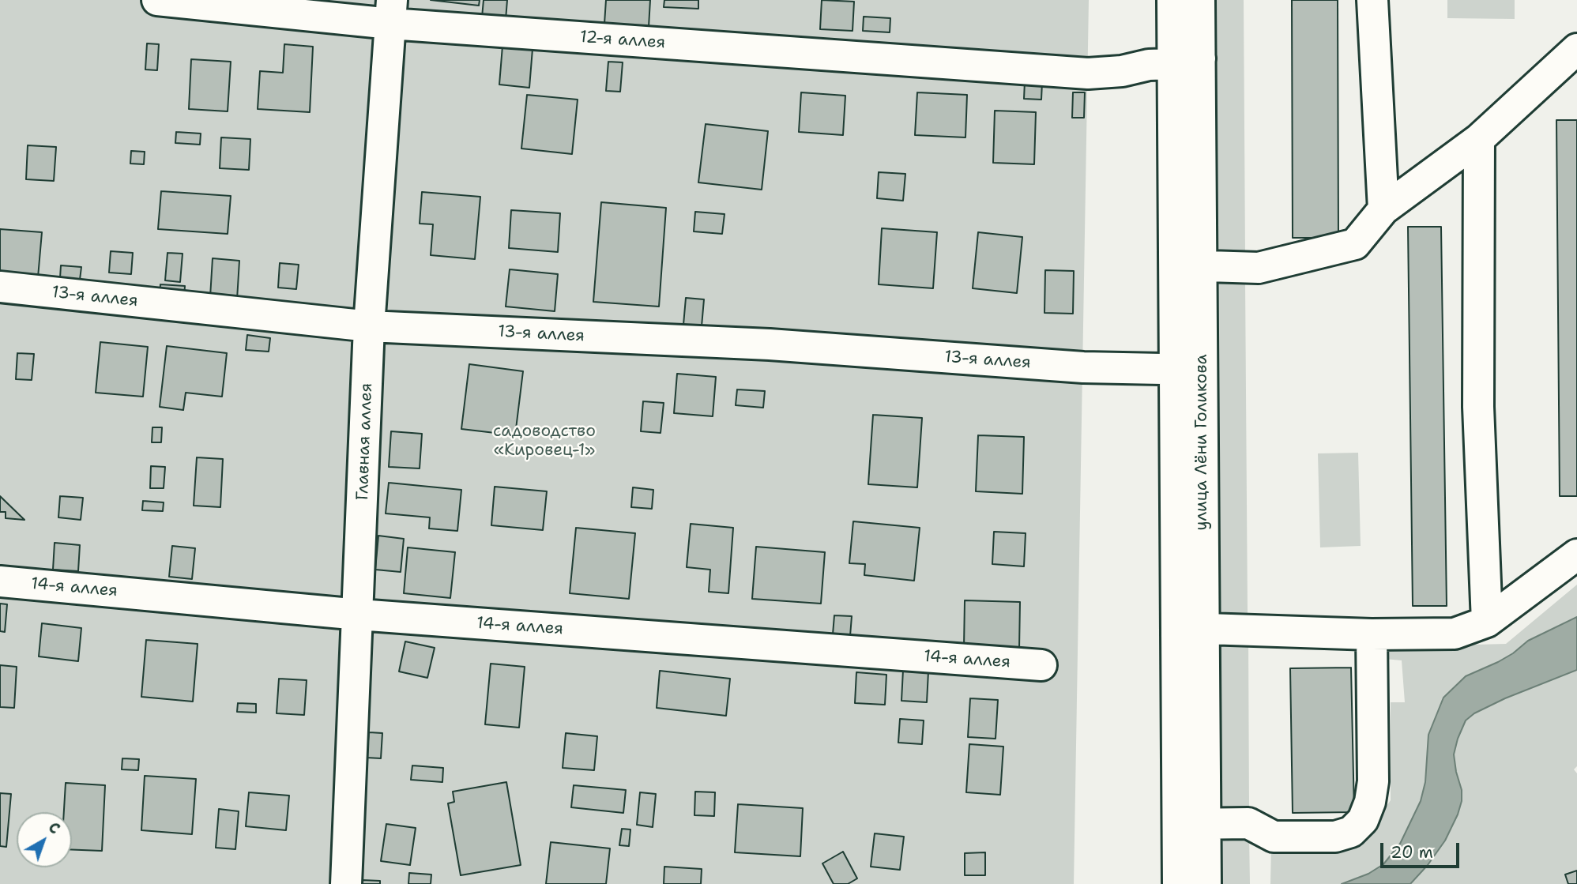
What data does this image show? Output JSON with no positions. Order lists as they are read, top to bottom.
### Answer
{
  "streets": {
    "street": [
      "12-я аллея",
      "13-я аллея",
      "Главная аллея",
      "улица Лёни Голикова",
      "14-я аллея"
    ]
  },
  "crossings": [
    ["12-я аллея", "Главная аллея"],
    ["12-я аллея", "улица Лёни Голикова"],
    ["13-я аллея", "Главная аллея"],
    ["13-я аллея", "улица Лёни Голикова"],
    ["Главная аллея", "14-я аллея"]
  ],
  "parks": ["садоводство «Кировец-1»"],
  "scale_bar": "20 m",
  "north": "top right"
}
